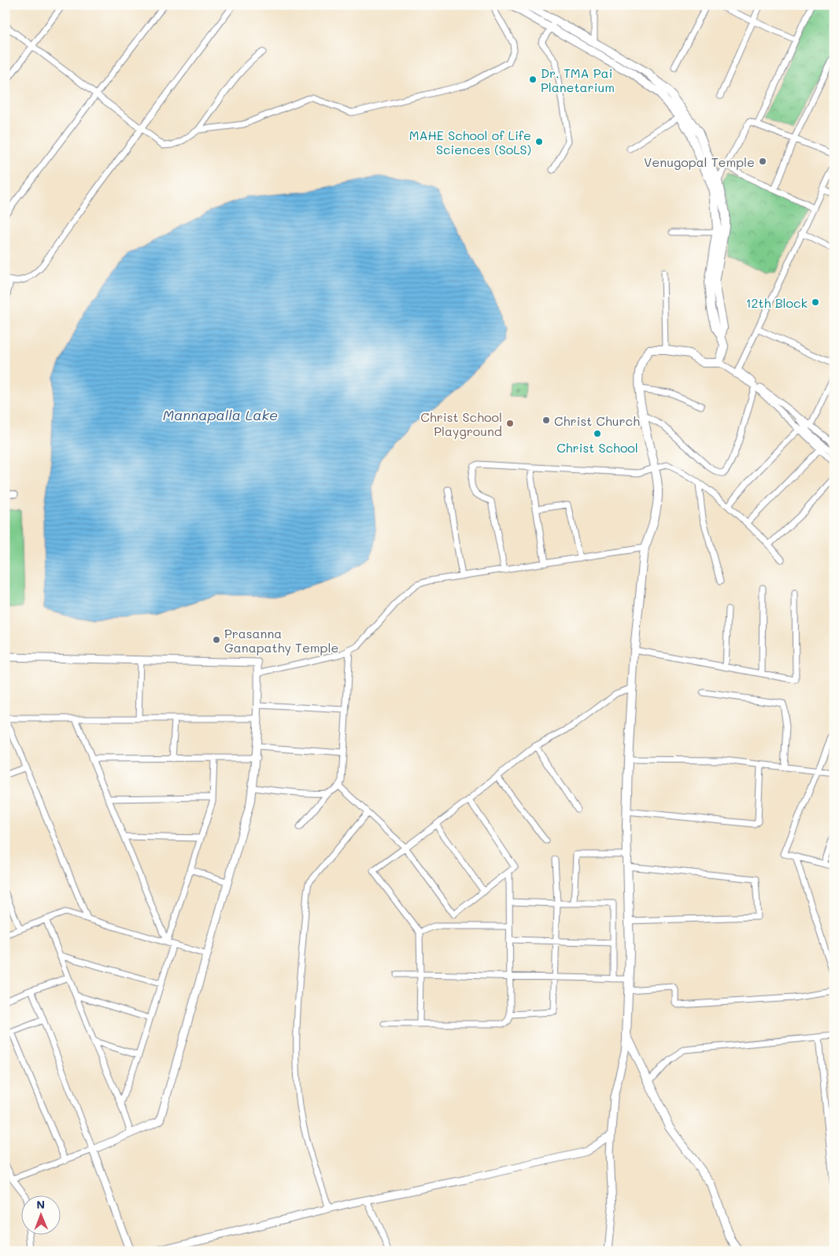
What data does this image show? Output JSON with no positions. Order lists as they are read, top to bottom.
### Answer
{
  "water": ["Mannapalla Lake"],
  "places": [
    "Dr. TMA Pai Planetarium",
    "MAHE School of Life Sciences (SoLS)",
    "Venugopal Temple",
    "12th Block",
    "Christ Church",
    "Christ School Playground",
    "Christ School",
    "Prasanna Ganapathy Temple"
  ],
  "north": "top"
}
